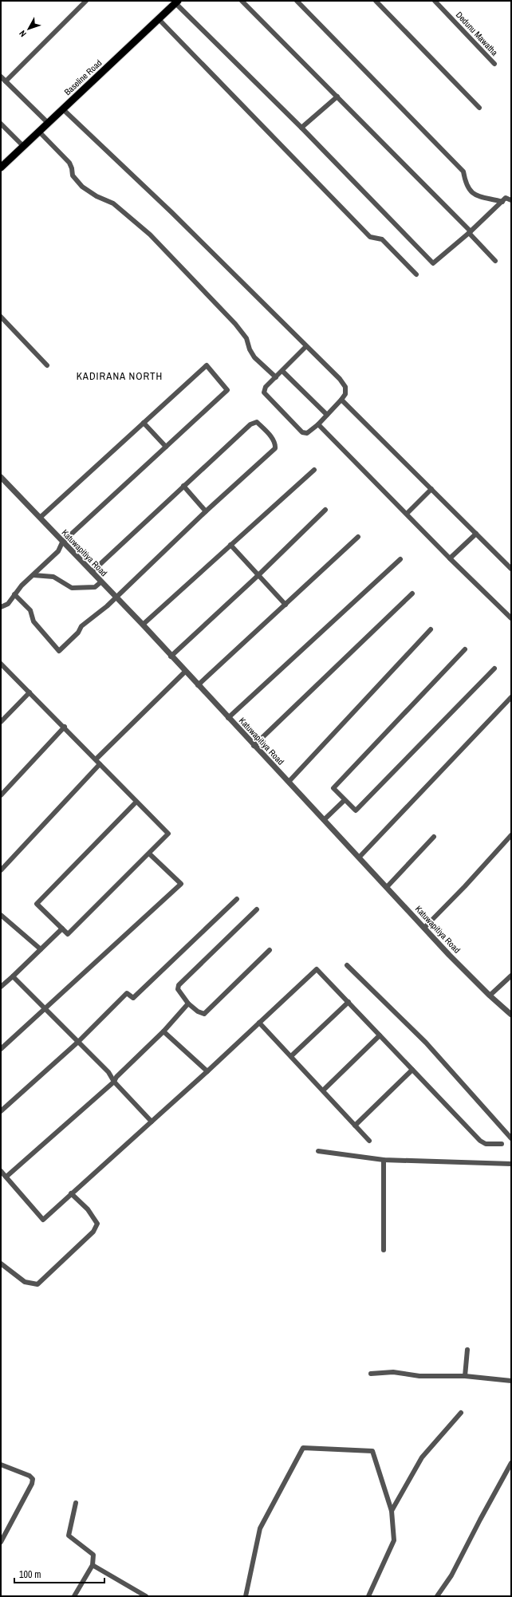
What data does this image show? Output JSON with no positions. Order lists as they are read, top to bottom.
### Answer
{
  "streets": {
    "main road": ["Baseline Road"],
    "street": ["Dedunu Mawatha", "Katuwapitiya Road"]
  },
  "districts": ["KADIRANA NORTH"],
  "scale_bar": "100 m",
  "north": "bottom left"
}
